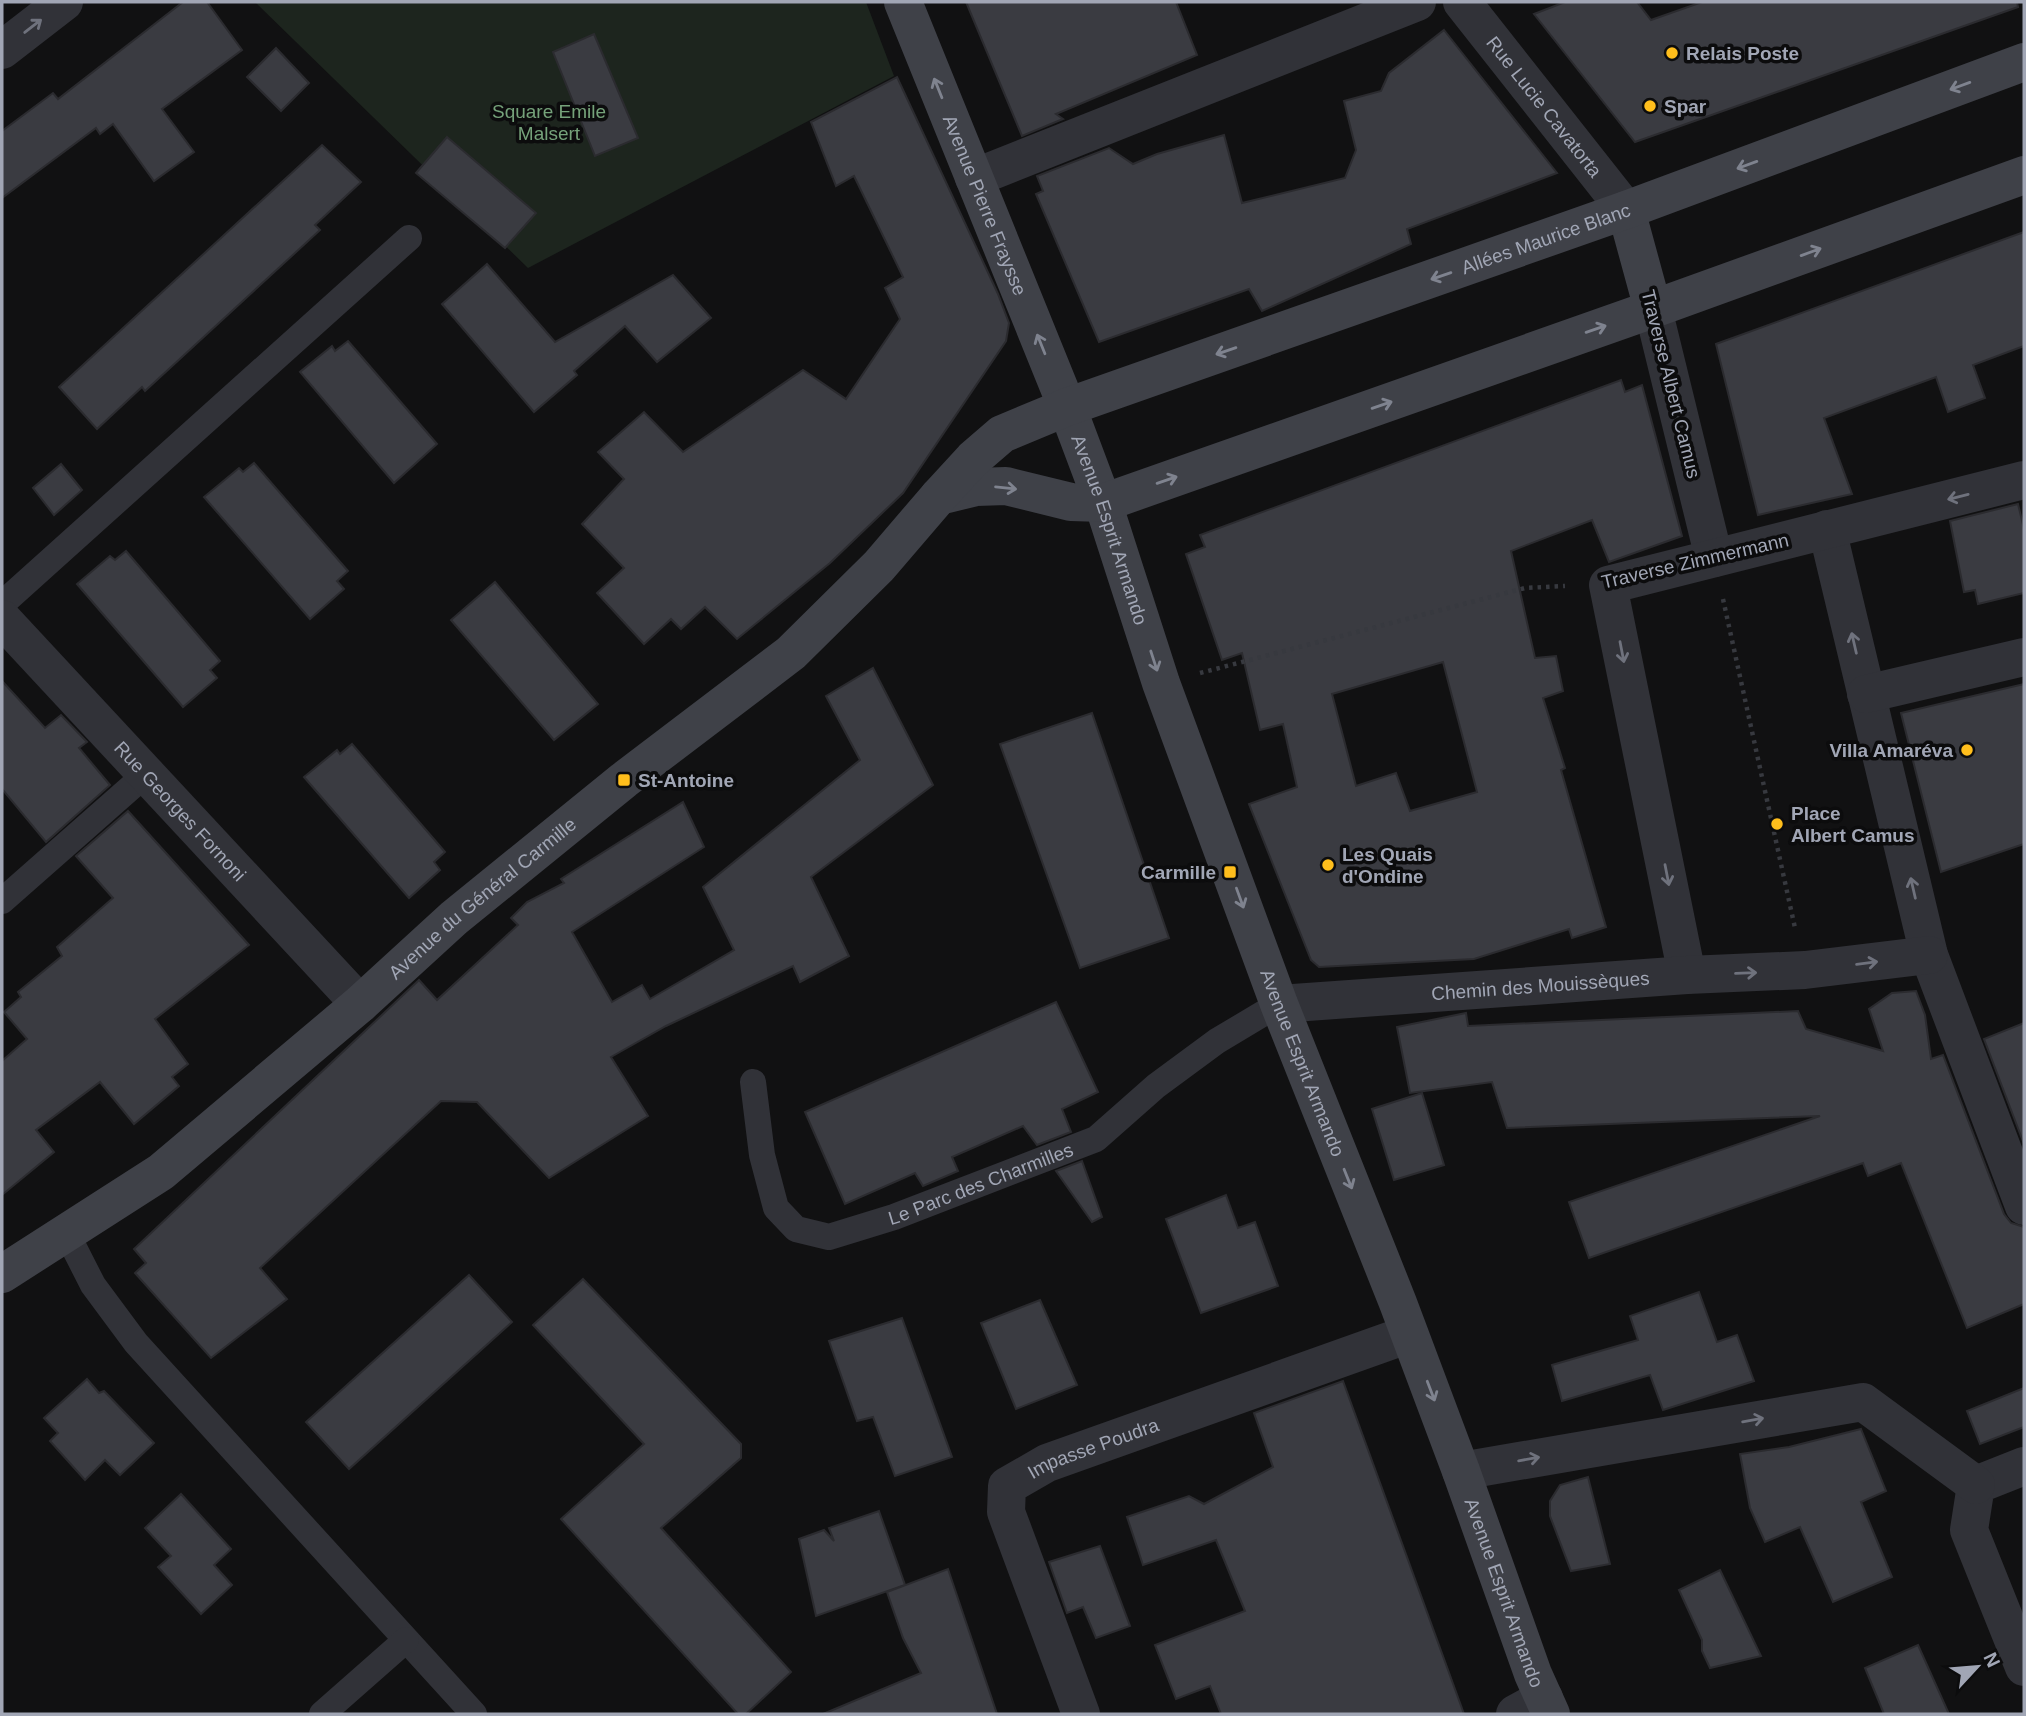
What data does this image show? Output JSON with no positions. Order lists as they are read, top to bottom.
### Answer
{
  "streets": {
    "street": [
      "Rue Lucie Cavatorta",
      "Avenue Pierre Fraysse",
      "Allées Maurice Blanc",
      "Traverse Albert Camus",
      "Avenue Esprit Armando",
      "Traverse Zimmermann",
      "Rue Georges Fornoni",
      "Avenue du Général Carmille",
      "Chemin des Mouissèques",
      "Impasse Poudra"
    ],
    "lane": ["Le Parc des Charmilles"]
  },
  "crossings": [
    ["Rue Lucie Cavatorta", "Allées Maurice Blanc"],
    ["Rue Lucie Cavatorta", "Traverse Albert Camus"],
    ["Avenue Pierre Fraysse", "Allées Maurice Blanc"],
    ["Avenue Pierre Fraysse", "Avenue Esprit Armando"],
    ["Avenue Pierre Fraysse", "Avenue du Général Carmille"],
    ["Allées Maurice Blanc", "Traverse Albert Camus"],
    ["Allées Maurice Blanc", "Avenue Esprit Armando"],
    ["Allées Maurice Blanc", "Avenue du Général Carmille"],
    ["Traverse Albert Camus", "Traverse Zimmermann"],
    ["Avenue Esprit Armando", "Traverse Zimmermann"],
    ["Avenue Esprit Armando", "Avenue du Général Carmille"],
    ["Avenue Esprit Armando", "Chemin des Mouissèques"],
    ["Avenue Esprit Armando", "Le Parc des Charmilles"],
    ["Avenue Esprit Armando", "Impasse Poudra"],
    ["Rue Georges Fornoni", "Avenue du Général Carmille"],
    ["Chemin des Mouissèques", "Le Parc des Charmilles"]
  ],
  "one_way": ["Avenue Pierre Fraysse", "Avenue Esprit Armando"],
  "parks": ["Square Emile Malsert"],
  "places": {
    "other": [
      "Relais Poste",
      "Spar",
      "Villa Amaréva",
      "Place Albert Camus",
      "Les Quais d'Ondine"
    ],
    "transit": ["St-Antoine", "Carmille"]
  },
  "north": "top right"
}
